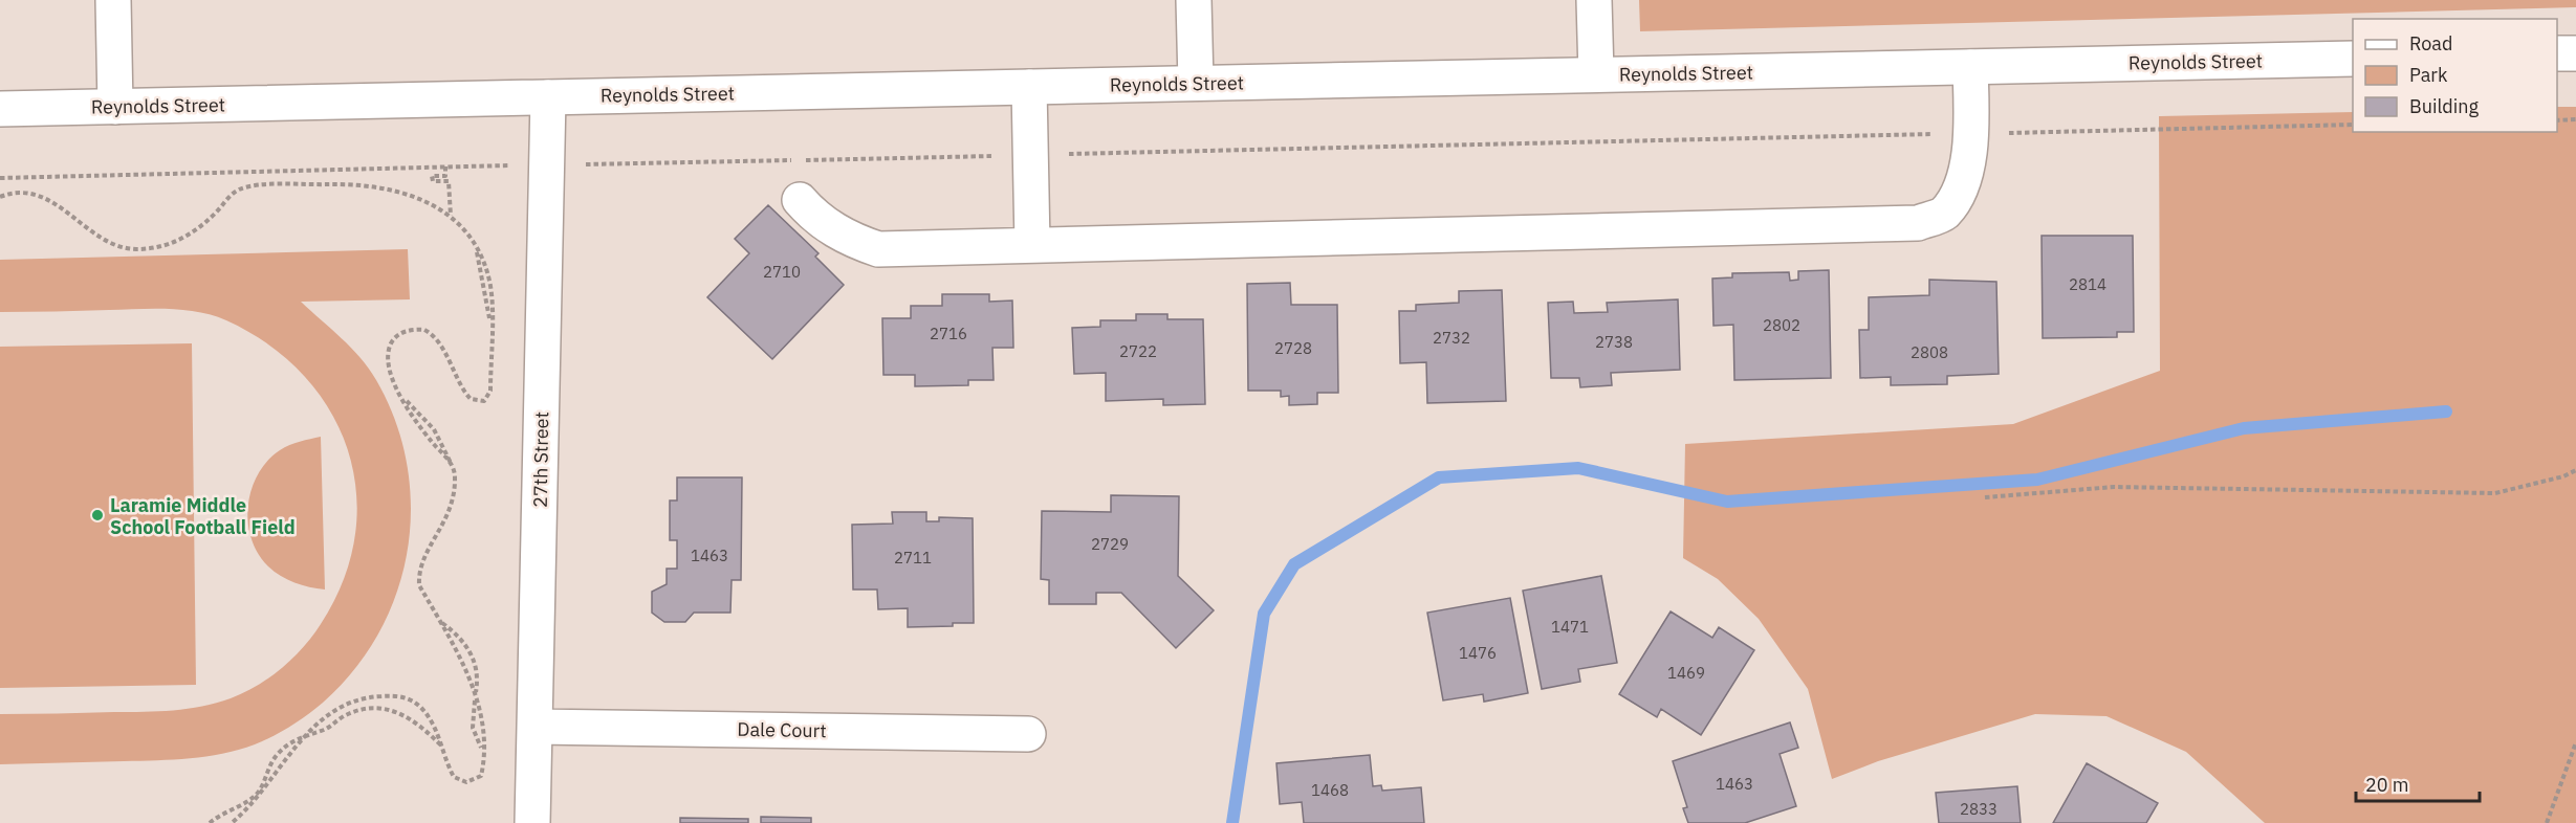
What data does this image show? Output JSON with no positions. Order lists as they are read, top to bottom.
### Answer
{
  "streets": {
    "main road": ["Reynolds Street", "27th Street", "Dale Court"]
  },
  "crossings": [
    ["Reynolds Street", "27th Street"],
    ["27th Street", "Dale Court"]
  ],
  "places": ["Laramie Middle School Football Field"],
  "house_numbers": [
    "2710",
    "2814",
    "2802",
    "2716",
    "2732",
    "2738",
    "2728",
    "2722",
    "2808",
    "2729",
    "1463",
    "2711",
    "1471",
    "1476",
    "1469",
    "1463",
    "1468",
    "2833"
  ],
  "legend": ["Road", "Park", "Building"],
  "scale_bar": "20 m"
}
